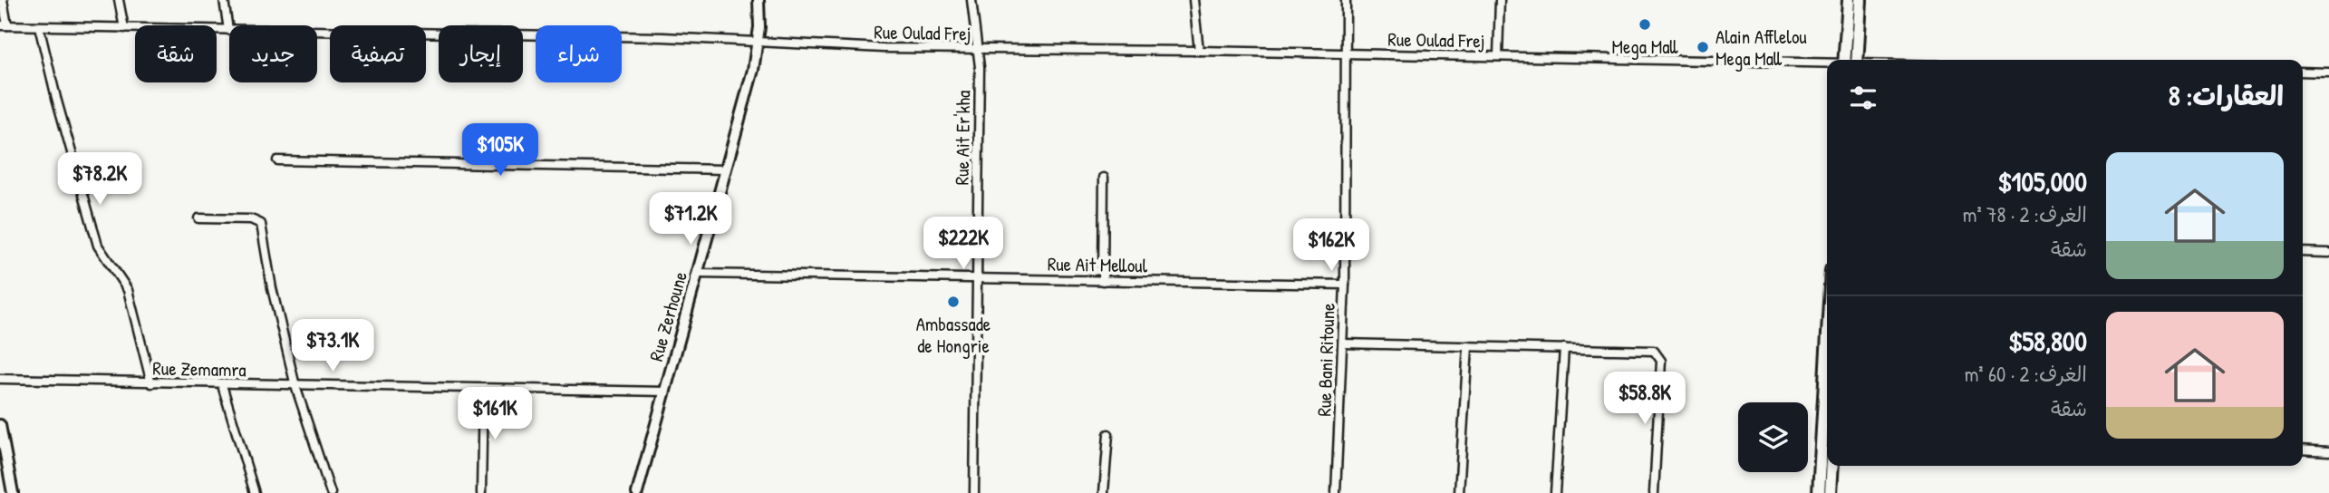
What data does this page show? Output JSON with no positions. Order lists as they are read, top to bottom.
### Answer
{
  "streets": {
    "street": [
      "Rue Oulad Frej",
      "Rue Ait Er'kha",
      "Rue Ait Melloul",
      "Rue Zerhoune",
      "Rue Bani Ritoune",
      "Rue Zemamra"
    ]
  },
  "crossings": [
    ["Rue Oulad Frej", "Rue Ait Er'kha"],
    ["Rue Oulad Frej", "Rue Zerhoune"],
    ["Rue Oulad Frej", "Rue Bani Ritoune"],
    ["Rue Ait Er'kha", "Rue Ait Melloul"],
    ["Rue Ait Melloul", "Rue Zerhoune"],
    ["Rue Ait Melloul", "Rue Bani Ritoune"],
    ["Rue Zerhoune", "Rue Zemamra"]
  ],
  "places": ["Mega Mall", "Alain Afflelou Mega Mall", "Ambassade de Hongrie"],
  "page": {
    "chip": [
      "شراء",
      "إيجار",
      "تصفية",
      "جديد",
      "شقة"
    ],
    "heading": "العقارات: 8",
    "price": [
      "$105K",
      "$78.2K",
      "$71.2K",
      "$222K",
      "$162K",
      "$73.1K",
      "$58.8K",
      "$161K"
    ],
    "list": [
      {
        "name": "$105,000",
        "note": "الغرف: 2 · 78 m² · شقة"
      },
      {
        "name": "$58,800",
        "note": "الغرف: 2 · 60 m² · شقة"
      }
    ]
  }
}
